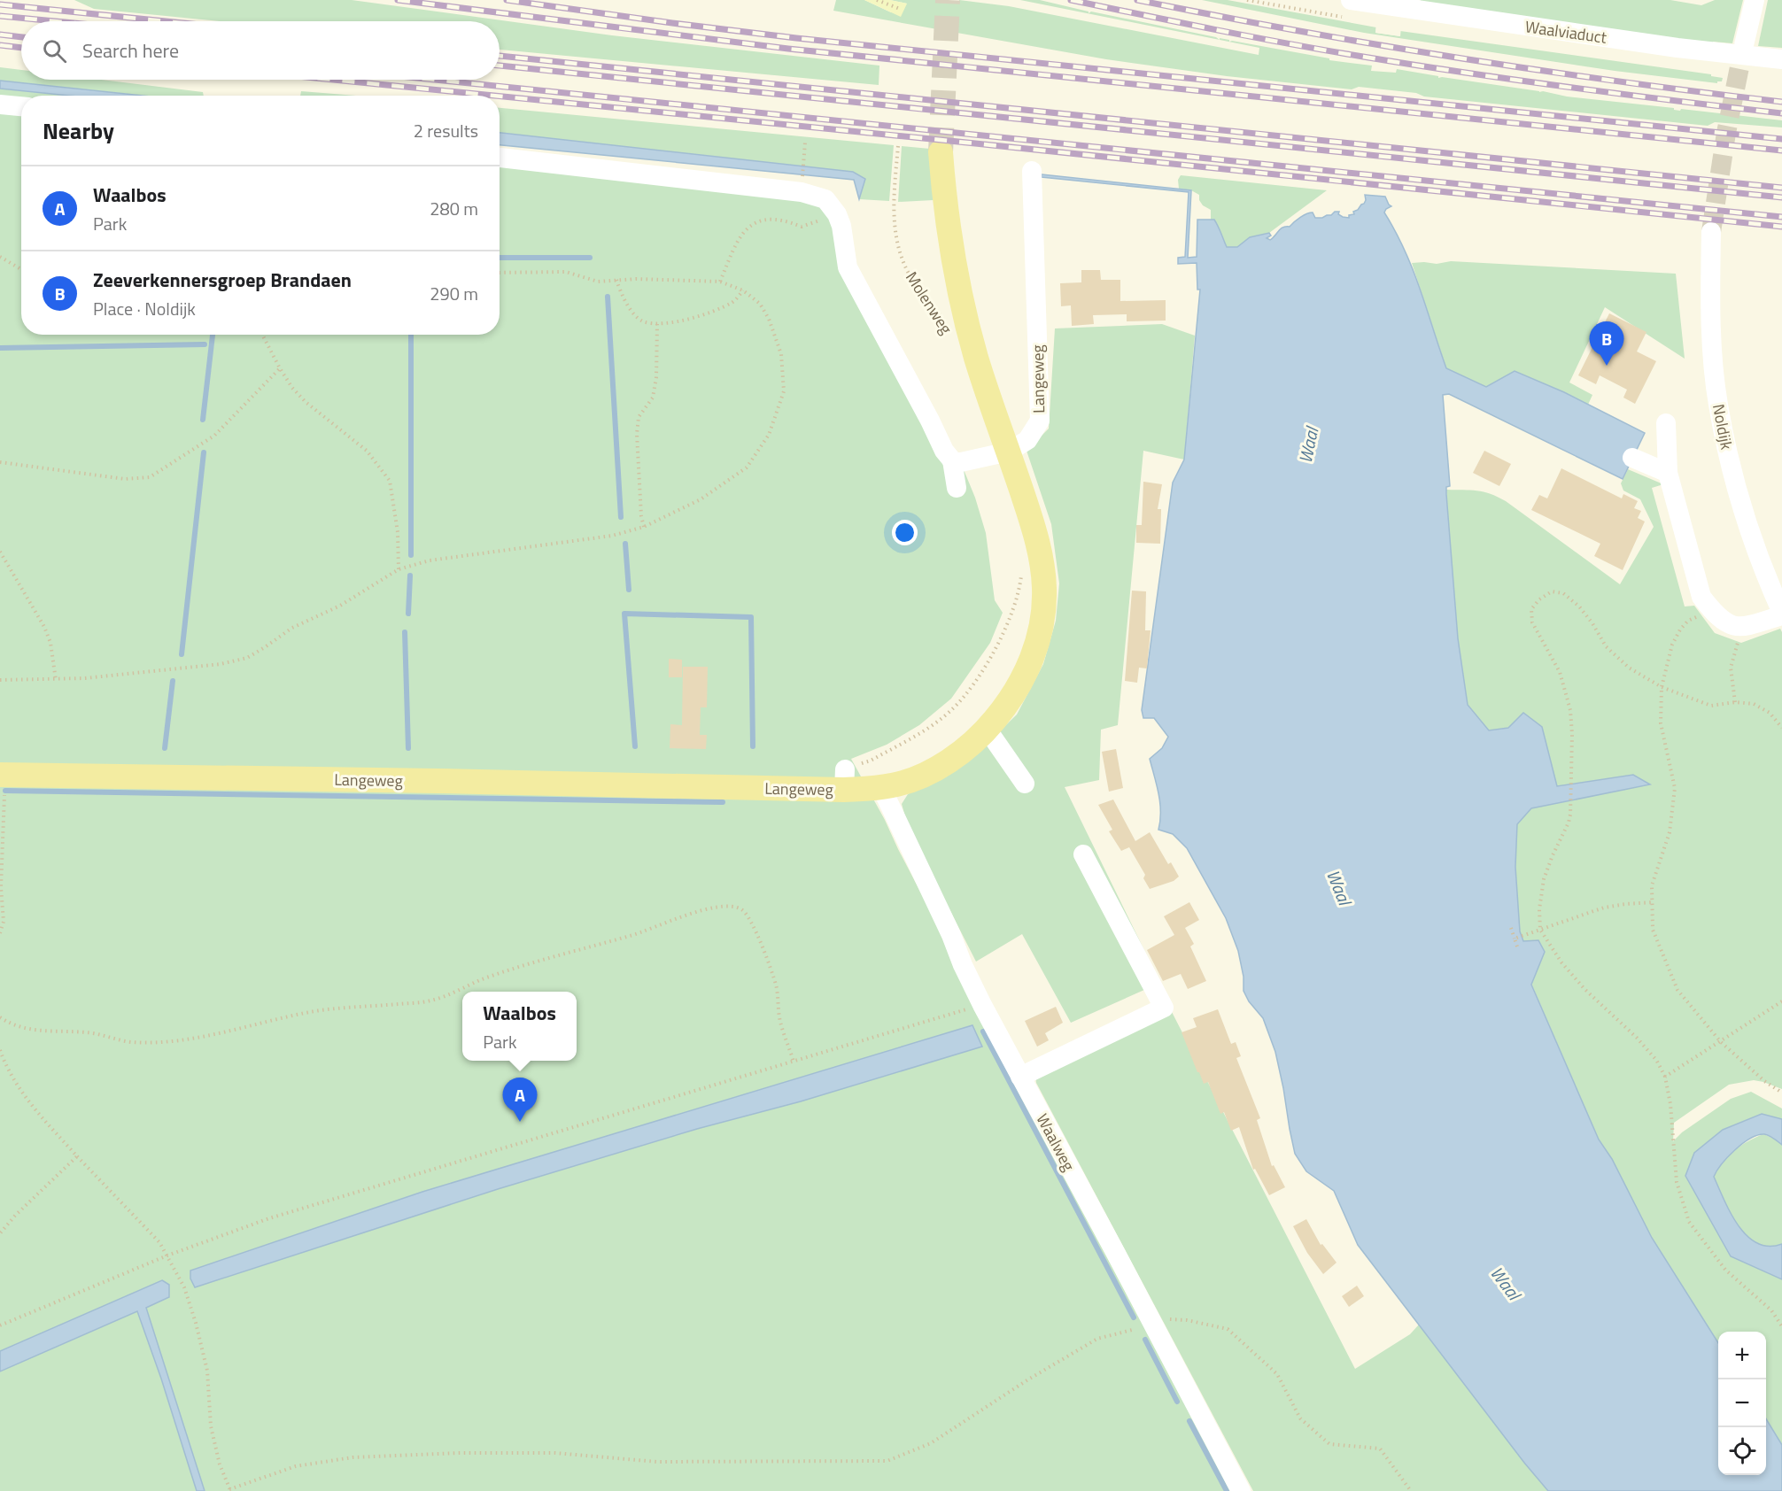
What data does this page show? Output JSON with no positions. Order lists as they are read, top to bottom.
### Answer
{
  "streets": {
    "main road": ["Molenweg", "Langeweg"],
    "street": ["Waalviaduct", "Noldijk", "Waalweg"]
  },
  "crossings": [
    ["Molenweg", "Langeweg"],
    ["Langeweg", "Waalweg"]
  ],
  "water": ["Waal"],
  "page": {
    "search": "Search here",
    "heading": ["Nearby", "2 results"],
    "list": [
      {
        "mark": "A",
        "name": "Waalbos",
        "note": "Park",
        "value": "280 m"
      },
      {
        "mark": "B",
        "name": "Zeeverkennersgroep Brandaen",
        "note": "Place · Noldijk",
        "value": "290 m"
      }
    ],
    "pins": ["B", "A"],
    "popup": ["Waalbos", "Park"],
    "map_buttons": ["+", "−"]
  }
}
